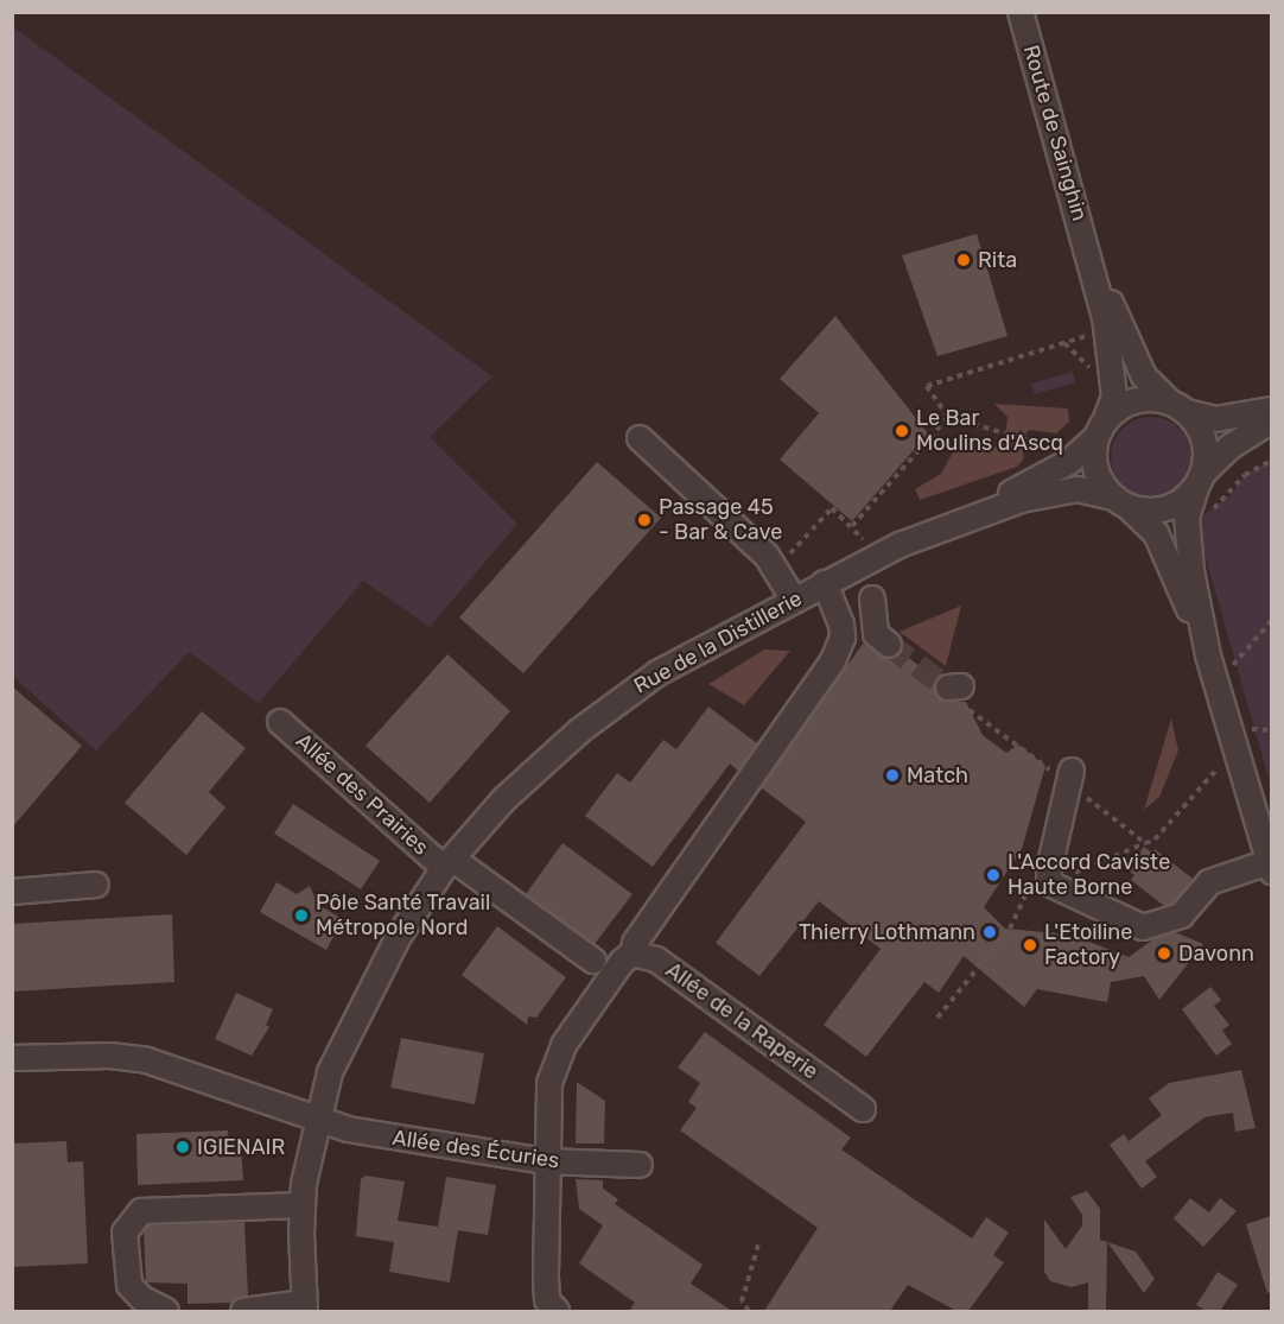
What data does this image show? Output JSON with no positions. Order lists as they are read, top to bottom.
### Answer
{
  "streets": {
    "street": [
      "Route de Sainghin",
      "Rue de la Distillerie",
      "Allée des Prairies",
      "Allée de la Raperie",
      "Allée des Écuries"
    ]
  },
  "crossings": [
    ["Route de Sainghin", "Rue de la Distillerie"],
    ["Rue de la Distillerie", "Allée des Prairies"],
    ["Rue de la Distillerie", "Allée des Écuries"]
  ],
  "places": [
    "Rita",
    "Le Bar Moulins d'Ascq",
    "Passage 45 - Bar & Cave",
    "Match",
    "L'Accord Caviste Haute Borne",
    "Pôle Santé Travail Métropole Nord",
    "Thierry Lothmann",
    "L'Etoiline Factory",
    "Davonn",
    "IGIENAIR"
  ]
}
